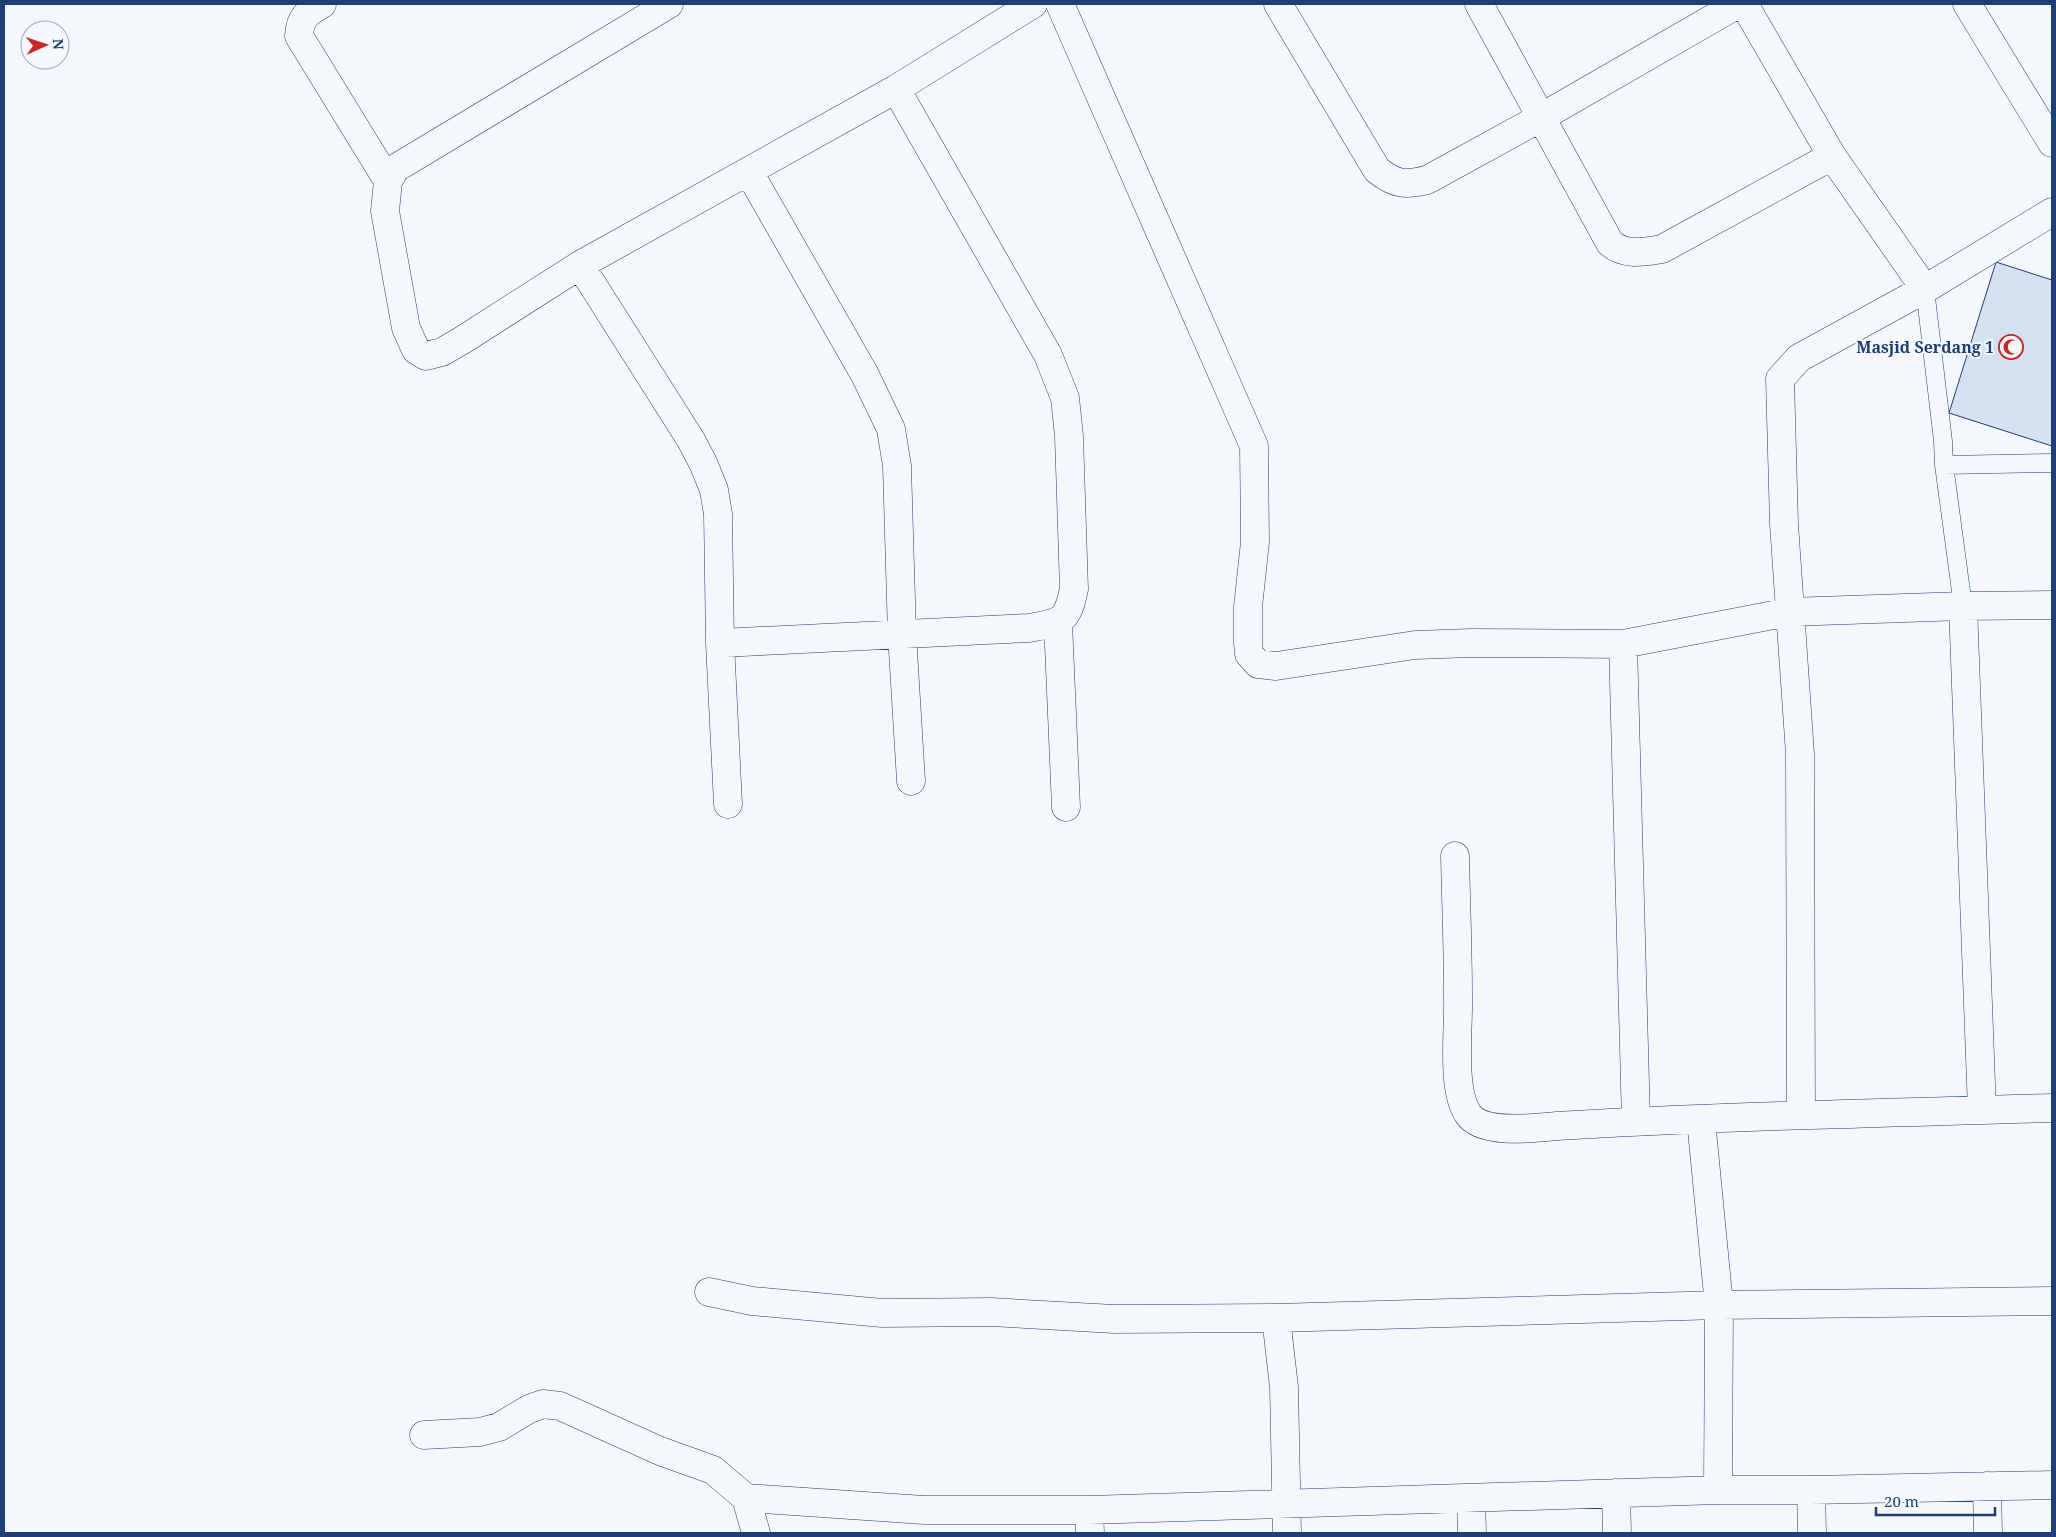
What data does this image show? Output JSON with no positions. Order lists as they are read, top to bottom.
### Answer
{
  "places": {
    "mosque": ["Masjid Serdang 1"]
  },
  "scale_bar": "20 m",
  "north": "right"
}
